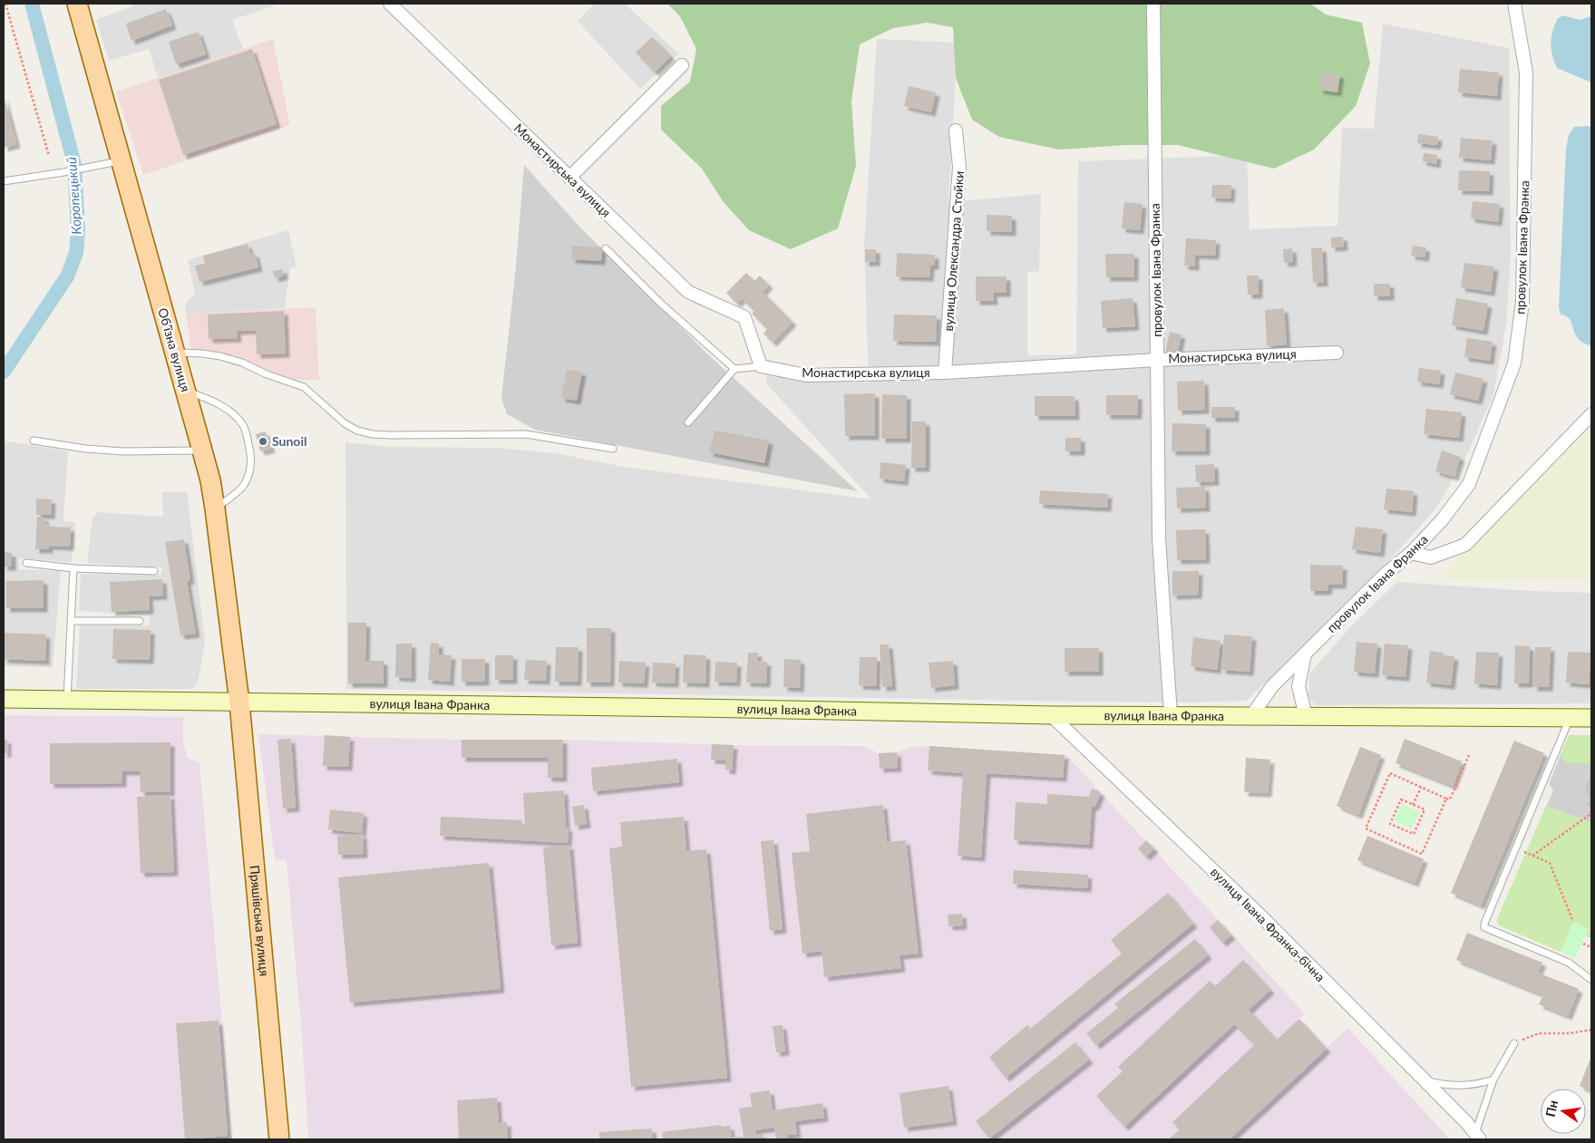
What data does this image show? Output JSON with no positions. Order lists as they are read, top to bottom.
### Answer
{
  "streets": {
    "main road": ["Обʼїзна вулиця", "Пряшівська вулиця"],
    "street": [
      "Монастирська вулиця",
      "провулок Івана Франка",
      "вулиця Олександра Стойки",
      "вулиця Івана Франка",
      "вулиця Івана Франка-бічна"
    ]
  },
  "crossings": [
    ["Монастирська вулиця", "провулок Івана Франка"],
    ["Монастирська вулиця", "вулиця Олександра Стойки"],
    ["провулок Івана Франка", "вулиця Івана Франка"],
    ["Обʼїзна вулиця", "вулиця Івана Франка"],
    ["Обʼїзна вулиця", "Пряшівська вулиця"],
    ["вулиця Івана Франка", "Пряшівська вулиця"],
    ["вулиця Івана Франка", "вулиця Івана Франка-бічна"]
  ],
  "water": ["Коропецький"],
  "places": ["Sunoil"],
  "north": "left"
}
